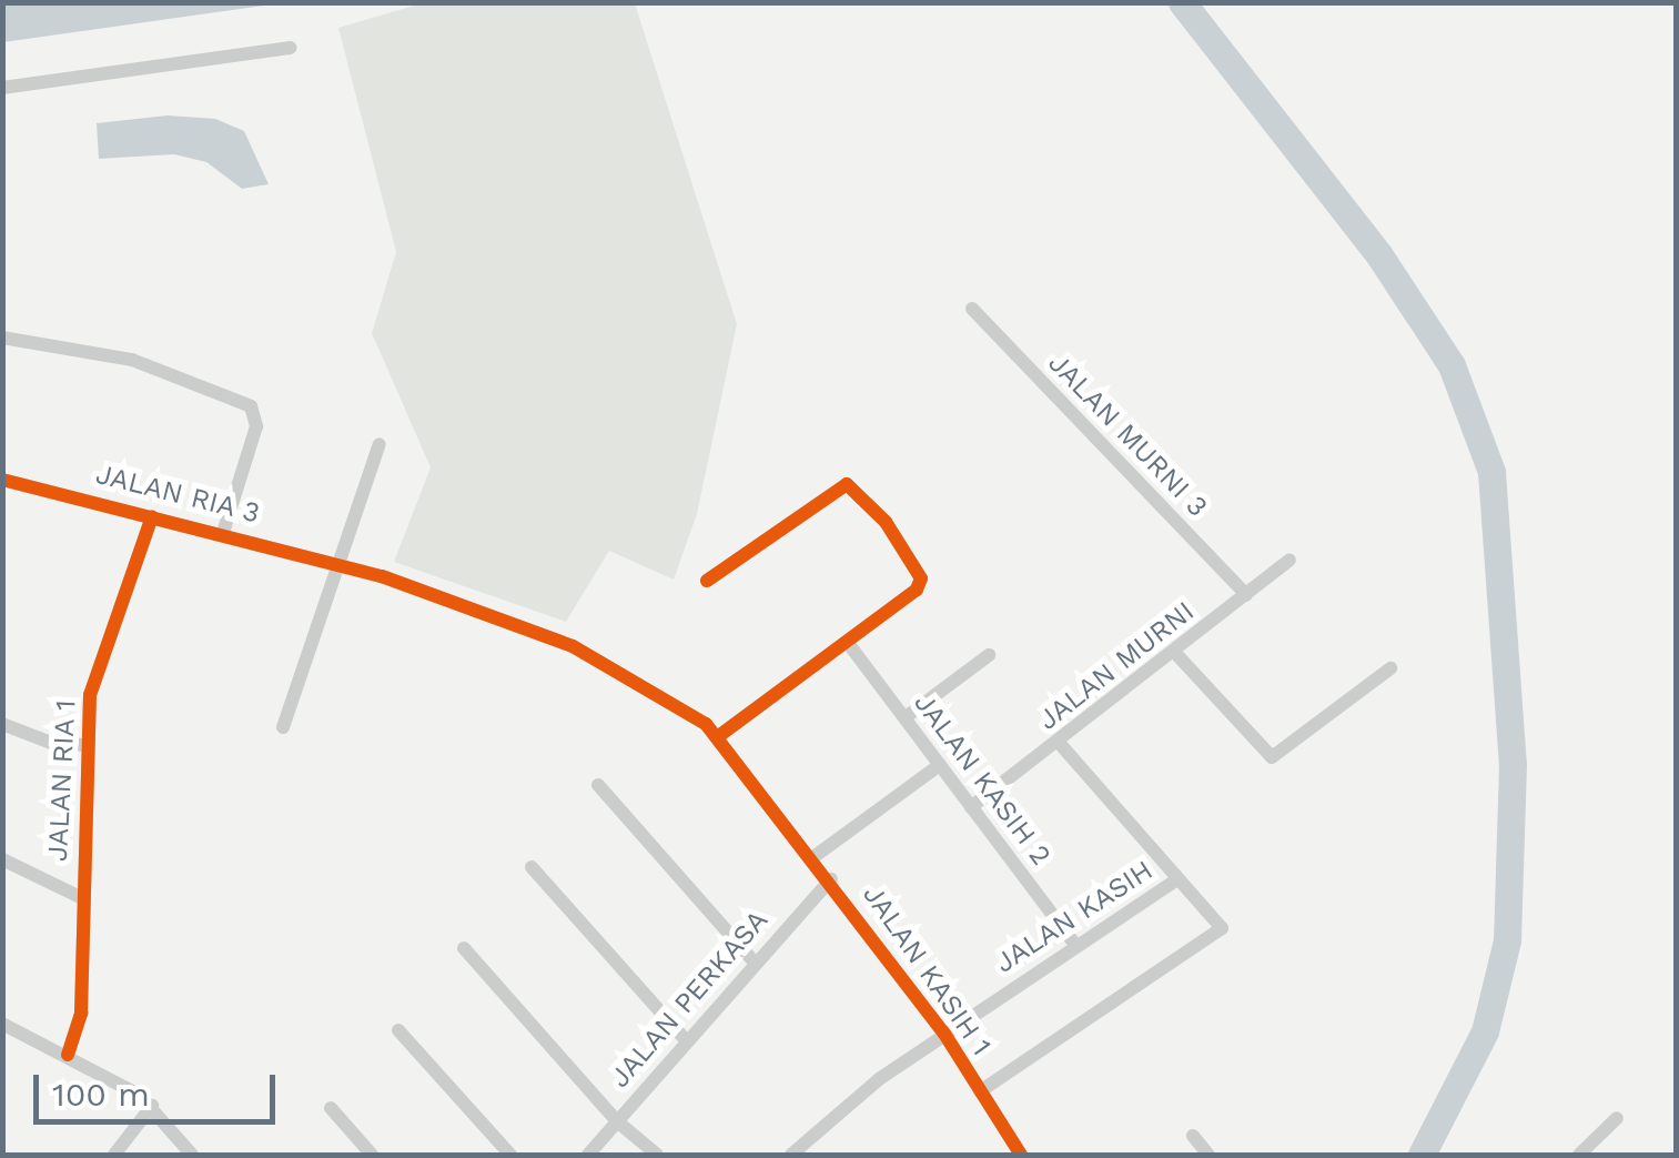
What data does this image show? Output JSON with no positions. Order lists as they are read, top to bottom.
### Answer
{
  "streets": {
    "street": [
      "JALAN MURNI 3",
      "JALAN RIA 3",
      "JALAN MURNI",
      "JALAN KASIH 2",
      "JALAN RIA 1",
      "JALAN KASIH",
      "JALAN KASIH 1",
      "JALAN PERKASA"
    ]
  },
  "crossings": [
    ["JALAN MURNI 3", "JALAN MURNI"],
    ["JALAN RIA 3", "JALAN RIA 1"],
    ["JALAN RIA 3", "JALAN KASIH 1"],
    ["JALAN MURNI", "JALAN KASIH 2"],
    ["JALAN KASIH 2", "JALAN KASIH"],
    ["JALAN KASIH", "JALAN KASIH 1"],
    ["JALAN KASIH 1", "JALAN PERKASA"]
  ],
  "scale_bar": "100 m"
}
